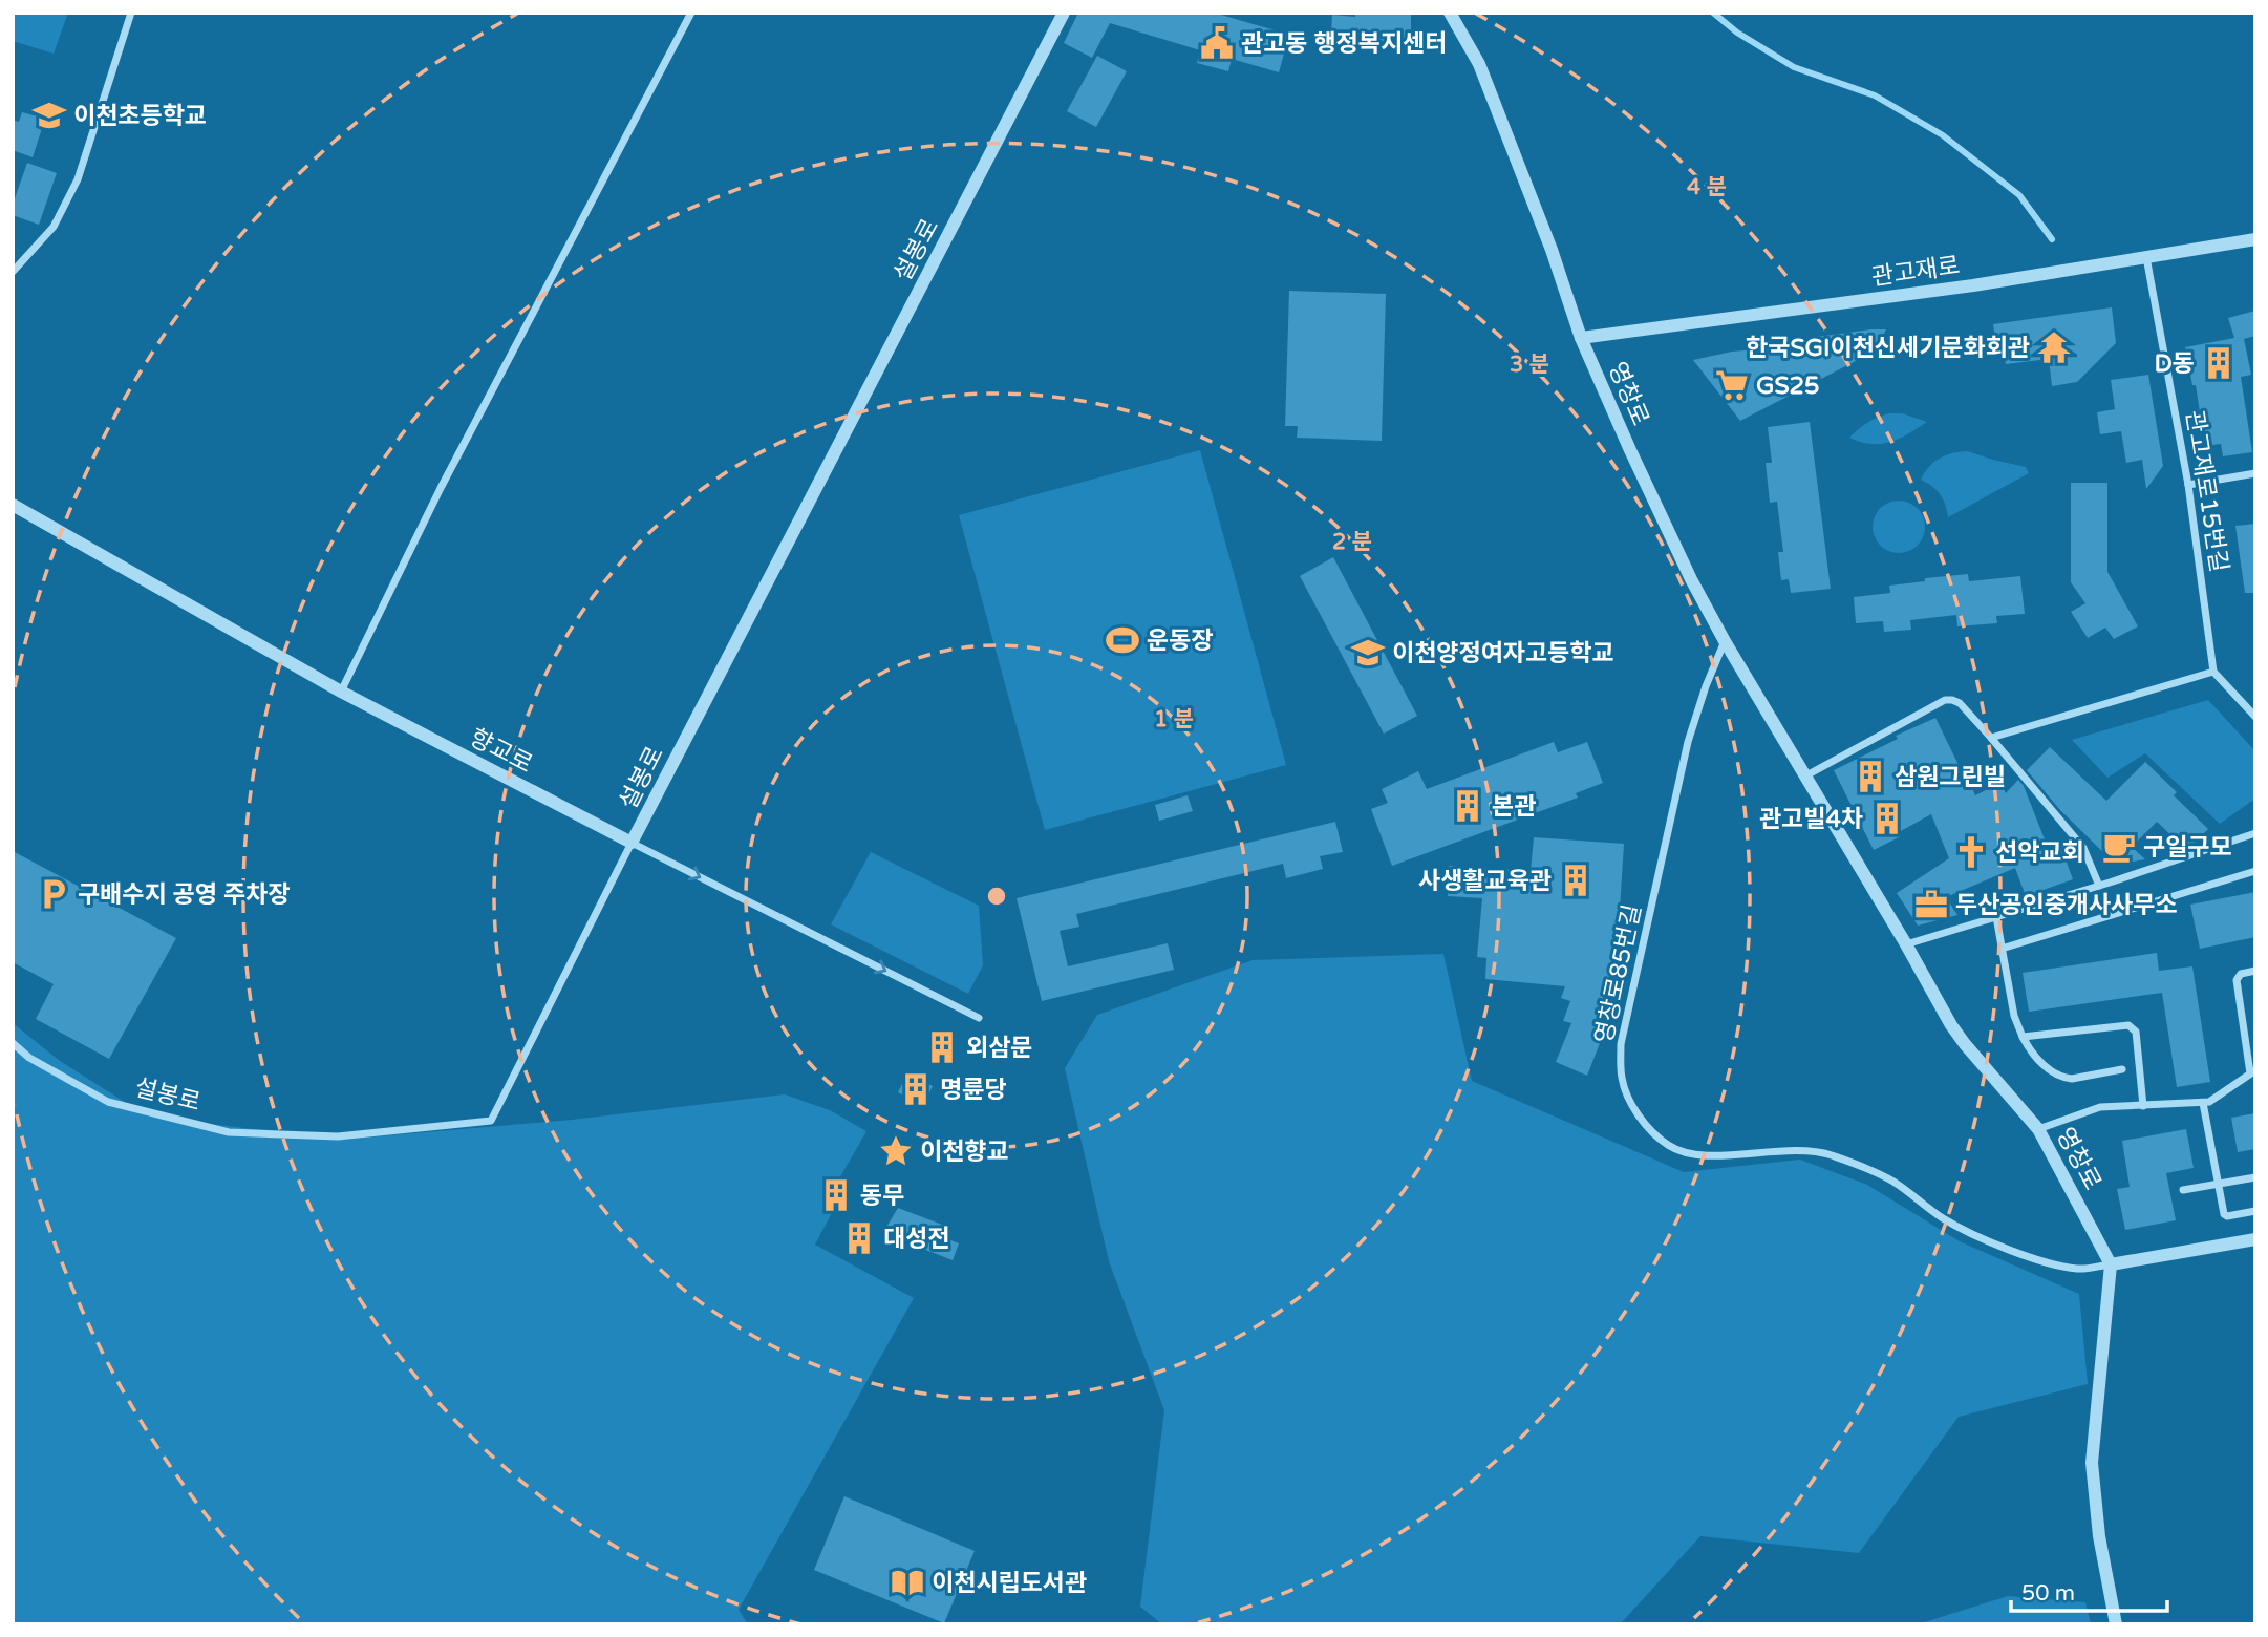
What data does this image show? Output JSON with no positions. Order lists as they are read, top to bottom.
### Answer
{
  "streets": {
    "street": [
      "설봉로",
      "관고재로",
      "영창로",
      "관고재로15번길",
      "향교로",
      "영창로85번길"
    ]
  },
  "crossings": [
    ["설봉로", "향교로"],
    ["관고재로", "영창로"],
    ["관고재로", "관고재로15번길"],
    ["영창로", "영창로85번길"]
  ],
  "one_way": ["향교로"],
  "places": {
    "public building": ["관고동 행정복지센터"],
    "school or university": ["이천초등학교", "이천양정여자고등학교"],
    "temple": ["한국SGI이천신세기문화회관"],
    "building": [
      "D동",
      "삼원그린빌",
      "본관",
      "관고빌4차",
      "사생활교육관",
      "외삼문",
      "명륜당",
      "동무",
      "대성전"
    ],
    "supermarket": ["GS25"],
    "sports": ["운동장"],
    "cafe": ["구일구모"],
    "church": ["선악교회"],
    "parking": ["구배수지 공영 주차장"],
    "office": ["두산공인중개사사무소"],
    "place": ["이천향교"],
    "library": ["이천시립도서관"]
  },
  "scale_bar": "50 m",
  "rings": [
    "4 분",
    "3 분",
    "2 분",
    "1 분"
  ]
}
